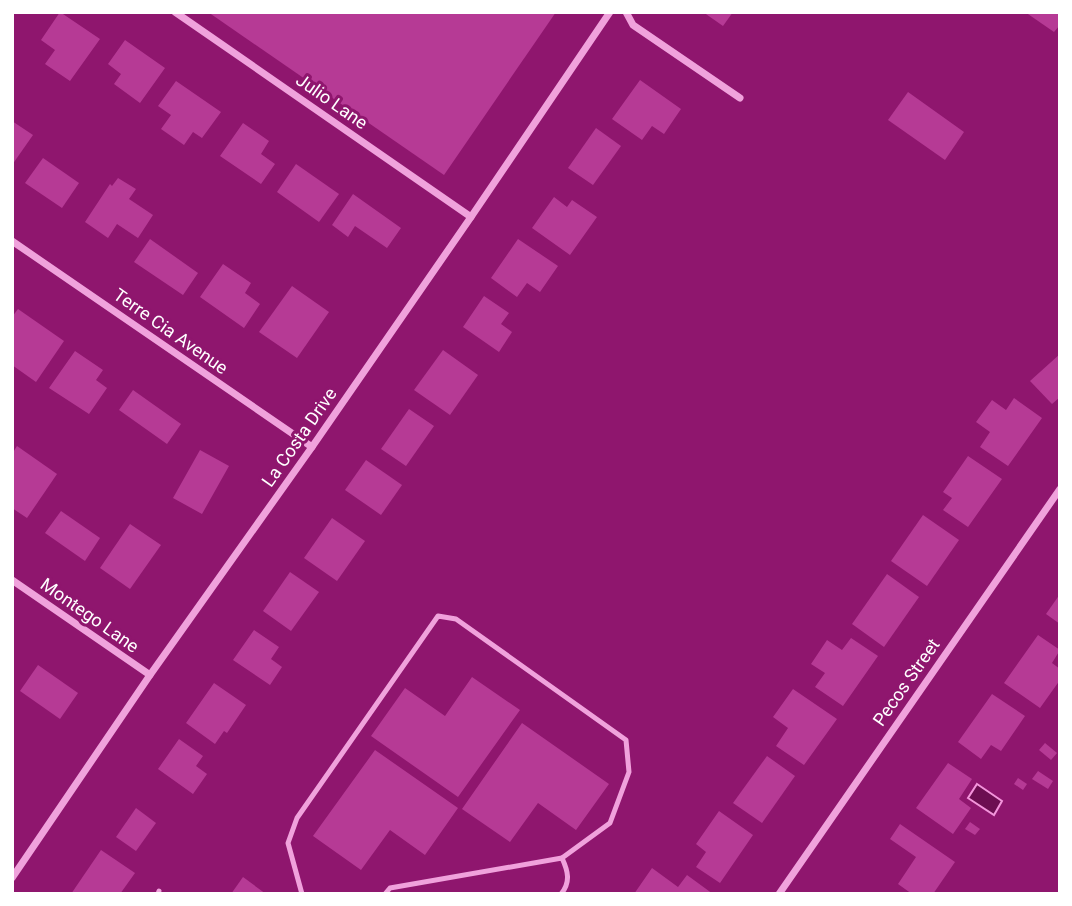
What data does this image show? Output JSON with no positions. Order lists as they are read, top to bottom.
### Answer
{
  "streets": {
    "street": [
      "Julio Lane",
      "Terre Cia Avenue",
      "La Costa Drive",
      "Montego Lane",
      "Pecos Street"
    ]
  },
  "crossings": [
    ["Julio Lane", "La Costa Drive"],
    ["Terre Cia Avenue", "La Costa Drive"],
    ["La Costa Drive", "Montego Lane"]
  ]
}
